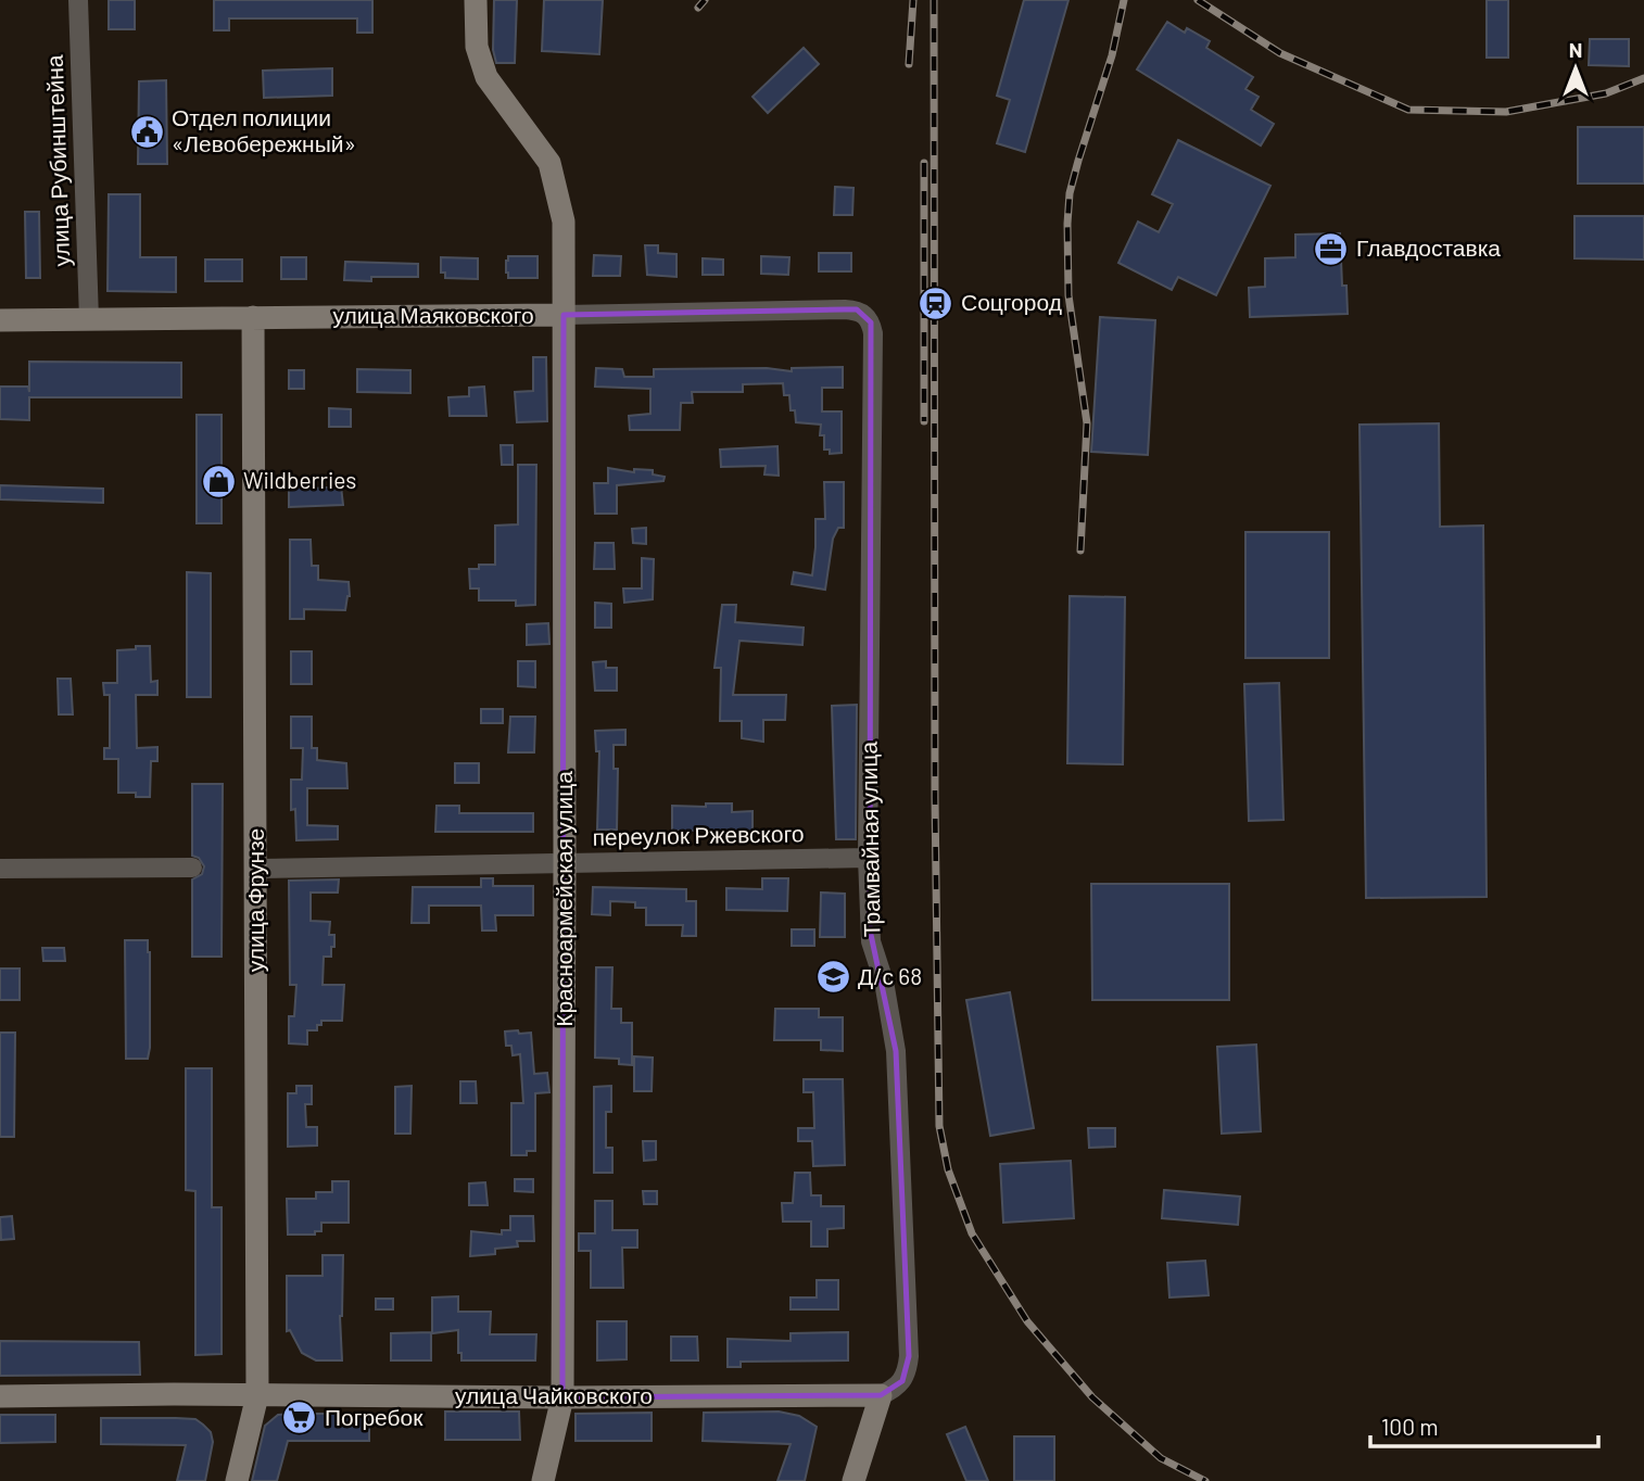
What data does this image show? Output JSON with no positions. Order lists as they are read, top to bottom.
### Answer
{
  "streets": {
    "street": [
      "улица Рубинштейна",
      "улица Маяковского",
      "переулок Ржевского",
      "Трамвайная улица",
      "Красноармейская улица",
      "улица Фрунзе",
      "улица Чайковского"
    ]
  },
  "crossings": [
    ["улица Рубинштейна", "улица Маяковского"],
    ["улица Маяковского", "Трамвайная улица"],
    ["улица Маяковского", "Красноармейская улица"],
    ["улица Маяковского", "улица Фрунзе"],
    ["переулок Ржевского", "Трамвайная улица"],
    ["переулок Ржевского", "Красноармейская улица"],
    ["переулок Ржевского", "улица Фрунзе"],
    ["Трамвайная улица", "улица Чайковского"],
    ["Красноармейская улица", "улица Чайковского"],
    ["улица Фрунзе", "улица Чайковского"]
  ],
  "places": {
    "public building": ["Отдел полиции «Левобережный»"],
    "office": ["Главдоставка"],
    "station": ["Соцгород"],
    "shop": ["Wildberries"],
    "school or university": ["Д/с 68"],
    "supermarket": ["Погребок"]
  },
  "scale_bar": "100 m",
  "north": "top"
}
